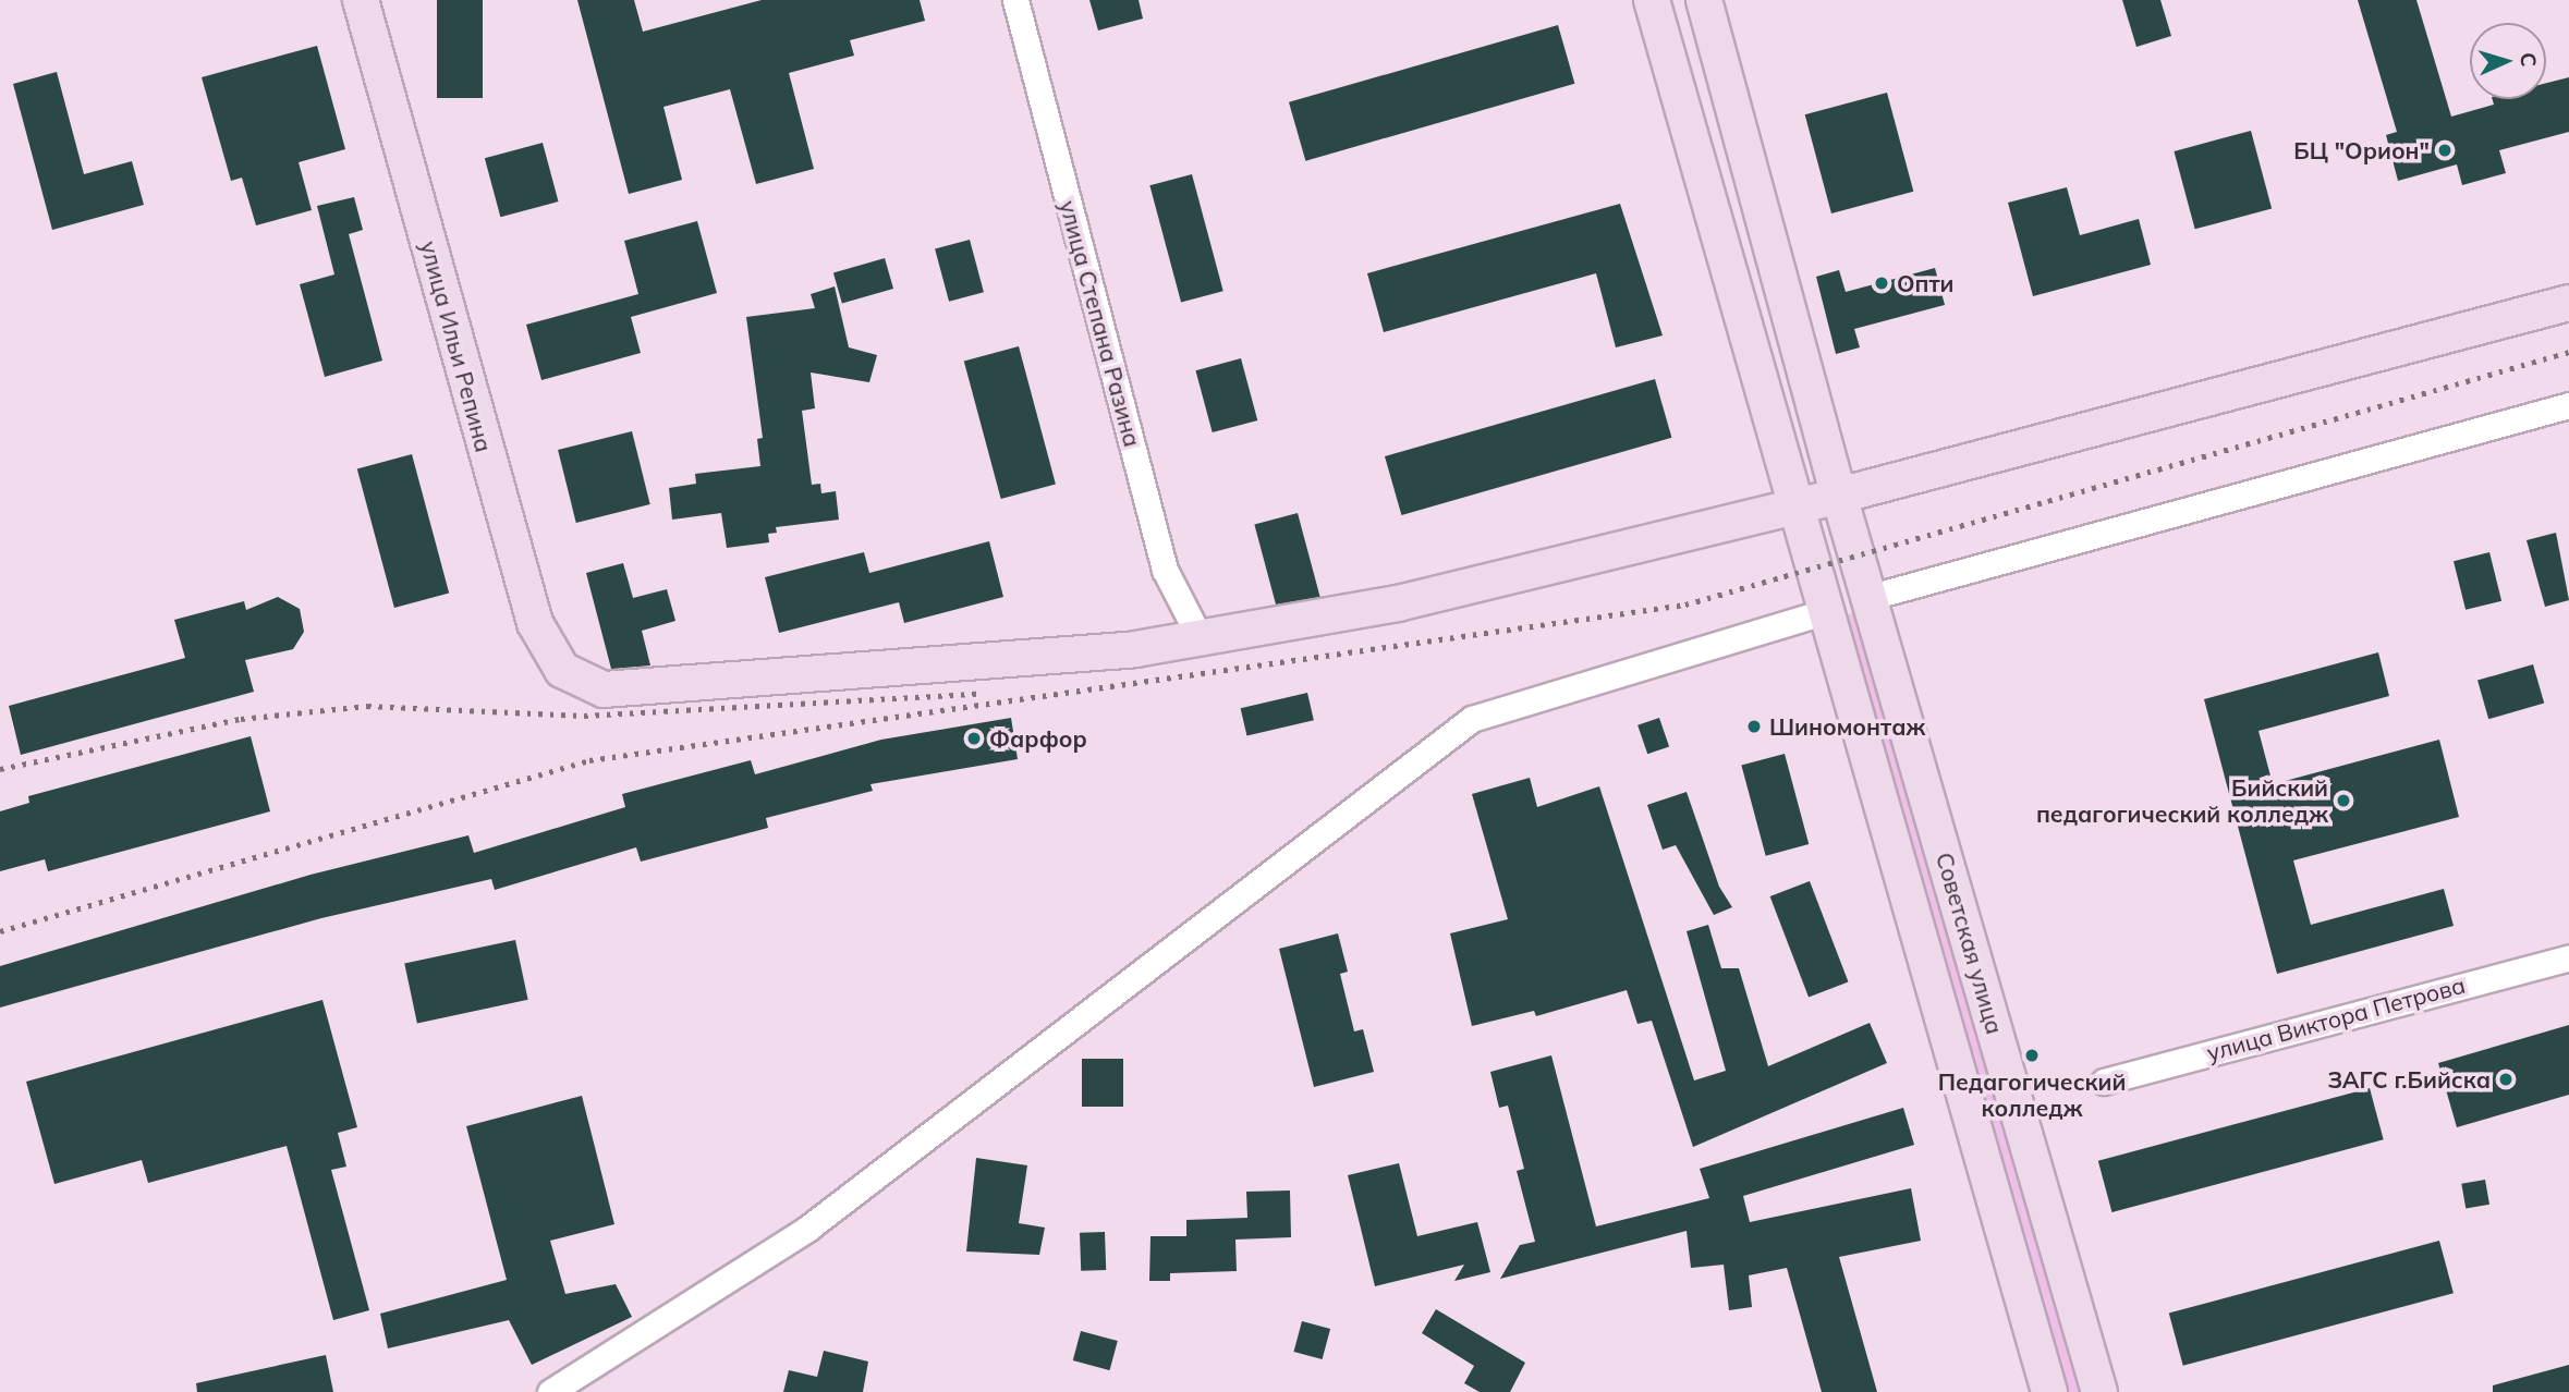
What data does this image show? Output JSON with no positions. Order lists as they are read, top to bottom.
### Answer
{
  "streets": {
    "main road": ["улица Ильи Репина", "Советская улица"],
    "street": ["улица Степана Разина", "улица Виктора Петрова"]
  },
  "crossings": [
    ["улица Степана Разина", "улица Ильи Репина"]
  ],
  "places": [
    "БЦ \"Орион\"",
    "Опти",
    "Шиномонтаж",
    "Фарфор",
    "Бийский педагогический колледж",
    "Педагогический колледж",
    "ЗАГС г.Бийска"
  ],
  "north": "right"
}
